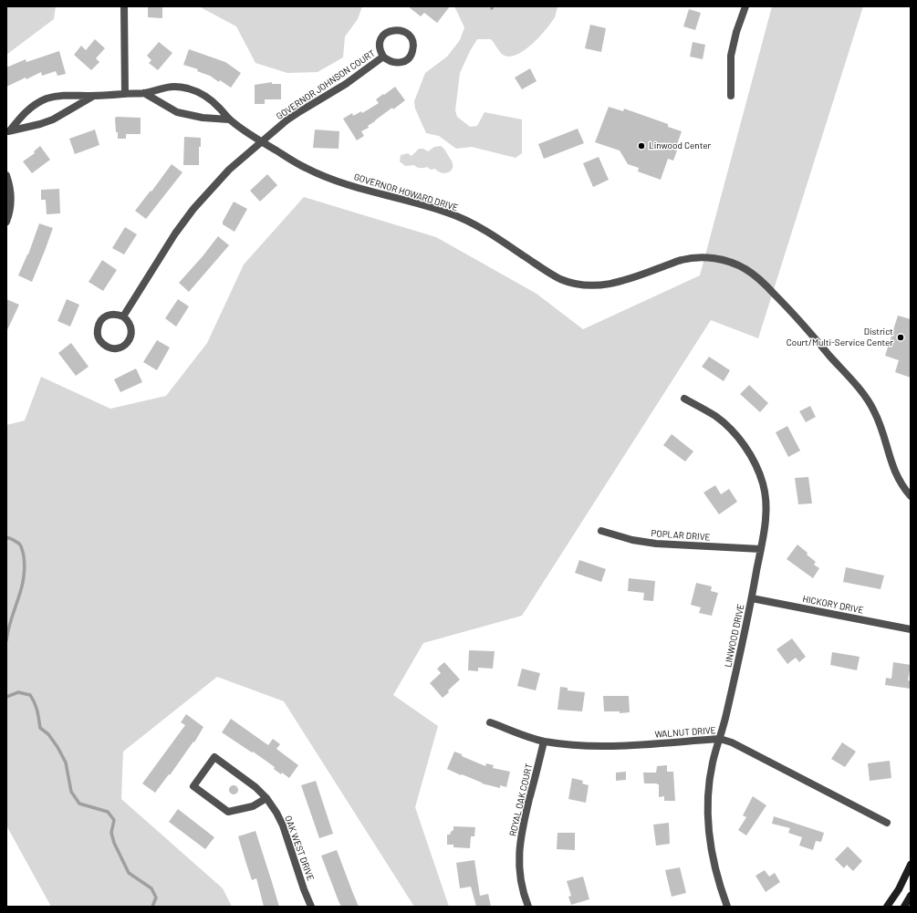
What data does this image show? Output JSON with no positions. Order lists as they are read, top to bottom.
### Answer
{
  "streets": {
    "street": [
      "GOVERNOR JOHNSON COURT",
      "GOVERNOR HOWARD DRIVE",
      "POPLAR DRIVE",
      "HICKORY DRIVE",
      "LINWOOD DRIVE",
      "WALNUT DRIVE",
      "ROYAL OAK COURT",
      "OAK WEST DRIVE"
    ]
  },
  "crossings": [
    ["GOVERNOR JOHNSON COURT", "GOVERNOR HOWARD DRIVE"],
    ["POPLAR DRIVE", "LINWOOD DRIVE"],
    ["HICKORY DRIVE", "LINWOOD DRIVE"],
    ["LINWOOD DRIVE", "WALNUT DRIVE"],
    ["WALNUT DRIVE", "ROYAL OAK COURT"]
  ],
  "places": ["Linwood Center", "District Court/Multi-Service Center"]
}
